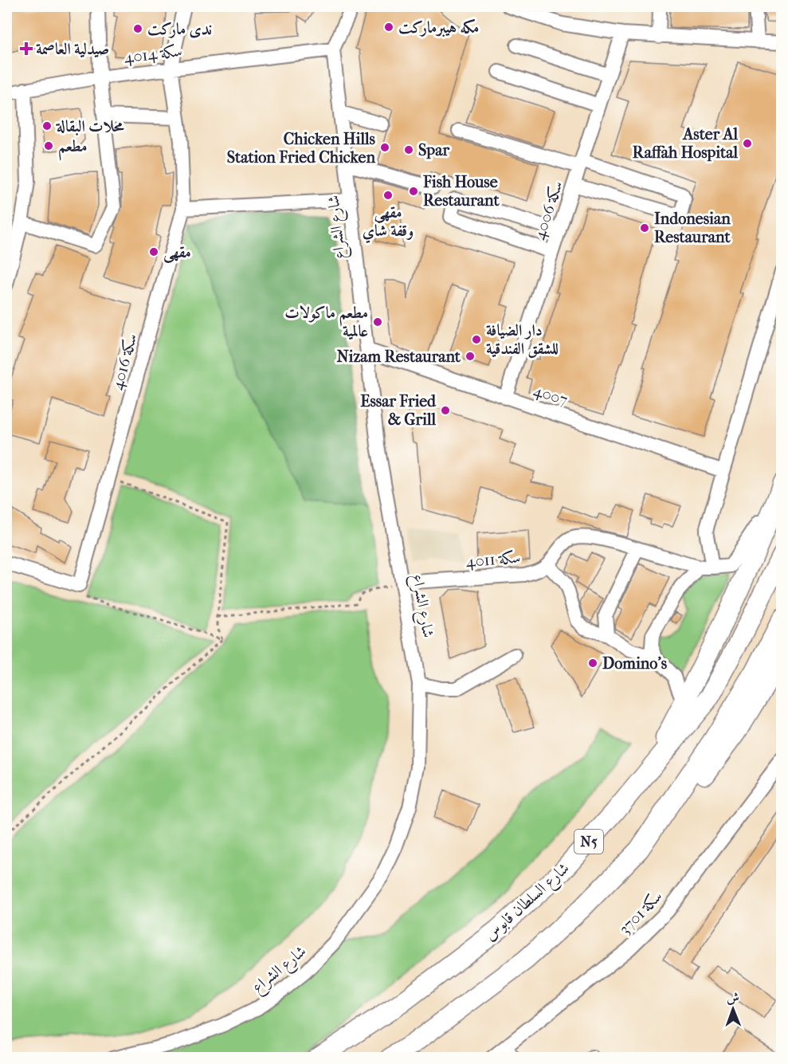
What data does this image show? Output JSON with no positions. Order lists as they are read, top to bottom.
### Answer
{
  "streets": {
    "highway": ["N5", "شارع السلطان قابوس"],
    "street": [
      "سكة 4014",
      "سكة 4006",
      "شارع الشراع",
      "سكة 4016",
      "4007",
      "سكة 4011",
      "سكة 3701"
    ]
  },
  "crossings": [
    ["سكة 4014", "شارع الشراع"],
    ["سكة 4014", "سكة 4016"],
    ["سكة 4006", "4007"],
    ["شارع الشراع", "4007"],
    ["شارع الشراع", "سكة 4011"]
  ],
  "places": {
    "other": [
      "مكه هيبرماركت",
      "ندى ماركت",
      "محلات البقالة",
      "Aster Al Raffah Hospital",
      "مطعم",
      "Chicken Hills Station Fried Chicken",
      "Spar",
      "Fish House Restaurant",
      "مقهى وقفة شاي",
      "Indonesian Restaurant",
      "مقهى",
      "مطعم ماكولات عالمية",
      "دار الضيافة للشقق الفندقية",
      "Nizam Restaurant",
      "Essar Fried & Grill",
      "Domino's"
    ],
    "health": ["صيدلية العاصمة"]
  },
  "north": "top"
}
